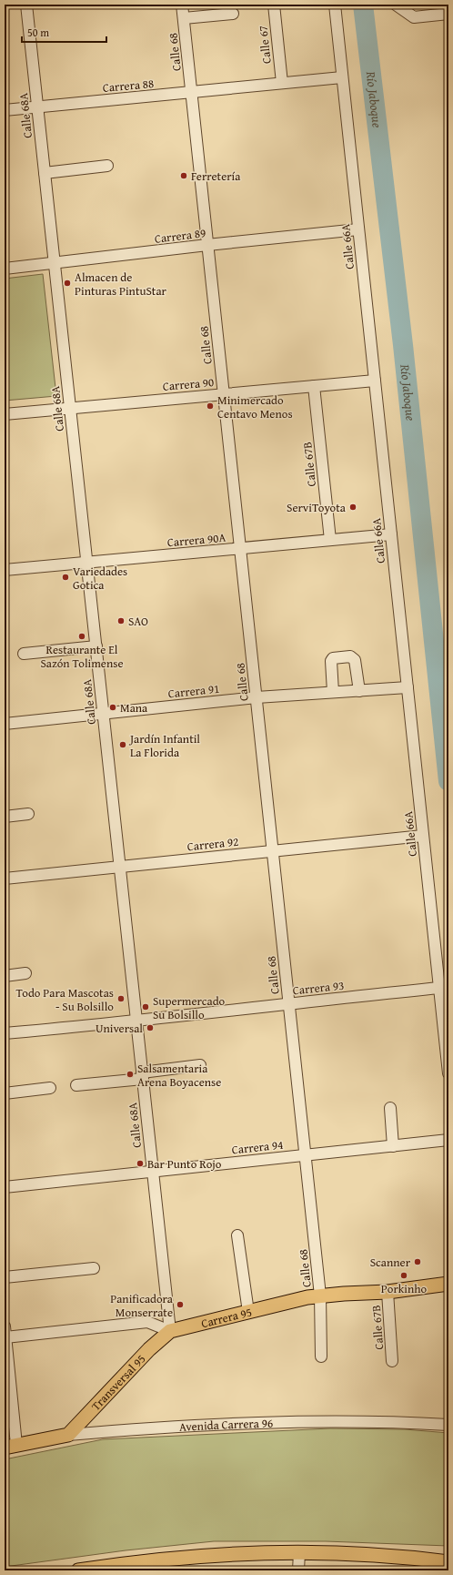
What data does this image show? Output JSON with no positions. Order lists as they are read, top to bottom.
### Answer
{
  "streets": {
    "main road": ["Carrera 95", "Transversal 95", "Avenida Carrera 96"],
    "street": [
      "Calle 67",
      "Calle 68",
      "Carrera 88",
      "Calle 68A",
      "Carrera 89",
      "Calle 66A",
      "Carrera 90",
      "Calle 67B",
      "Carrera 90A",
      "Carrera 91",
      "Carrera 92",
      "Carrera 93",
      "Carrera 94"
    ]
  },
  "crossings": [
    ["Calle 67", "Carrera 88"],
    ["Calle 68", "Carrera 88"],
    ["Calle 68", "Carrera 89"],
    ["Calle 68", "Carrera 90"],
    ["Calle 68", "Carrera 90A"],
    ["Calle 68", "Carrera 91"],
    ["Calle 68", "Carrera 92"],
    ["Calle 68", "Carrera 93"],
    ["Calle 68", "Carrera 94"],
    ["Calle 68", "Carrera 95"],
    ["Carrera 88", "Calle 68A"],
    ["Carrera 88", "Calle 66A"],
    ["Calle 68A", "Carrera 89"],
    ["Calle 68A", "Carrera 90"],
    ["Calle 68A", "Carrera 90A"],
    ["Calle 68A", "Carrera 91"],
    ["Calle 68A", "Carrera 92"],
    ["Calle 68A", "Carrera 93"],
    ["Calle 68A", "Carrera 94"],
    ["Calle 68A", "Carrera 95"],
    ["Calle 68A", "Transversal 95"],
    ["Carrera 89", "Calle 66A"],
    ["Calle 66A", "Carrera 90"],
    ["Calle 66A", "Carrera 90A"],
    ["Calle 66A", "Carrera 91"],
    ["Calle 66A", "Carrera 92"],
    ["Calle 66A", "Carrera 93"],
    ["Carrera 90", "Calle 67B"],
    ["Calle 67B", "Carrera 90A"],
    ["Calle 67B", "Carrera 95"],
    ["Carrera 95", "Transversal 95"],
    ["Transversal 95", "Avenida Carrera 96"]
  ],
  "water": ["Río Jaboque"],
  "places": [
    "Ferretería",
    "Almacen de Pinturas PintuStar",
    "Minimercado Centavo Menos",
    "ServiToyota",
    "Variedades Gotica",
    "SAO",
    "Restaurante El Sazón Tolimense",
    "Mana",
    "Jardín Infantil La Florida",
    "Todo Para Mascotas - Su Bolsillo",
    "Supermercado Su Bolsillo",
    "Universal",
    "Salsamentaria Arena Boyacense",
    "Bar Punto Rojo",
    "Scanner",
    "Porkinho",
    "Panificadora Monserrate"
  ],
  "scale_bar": "50 m"
}
